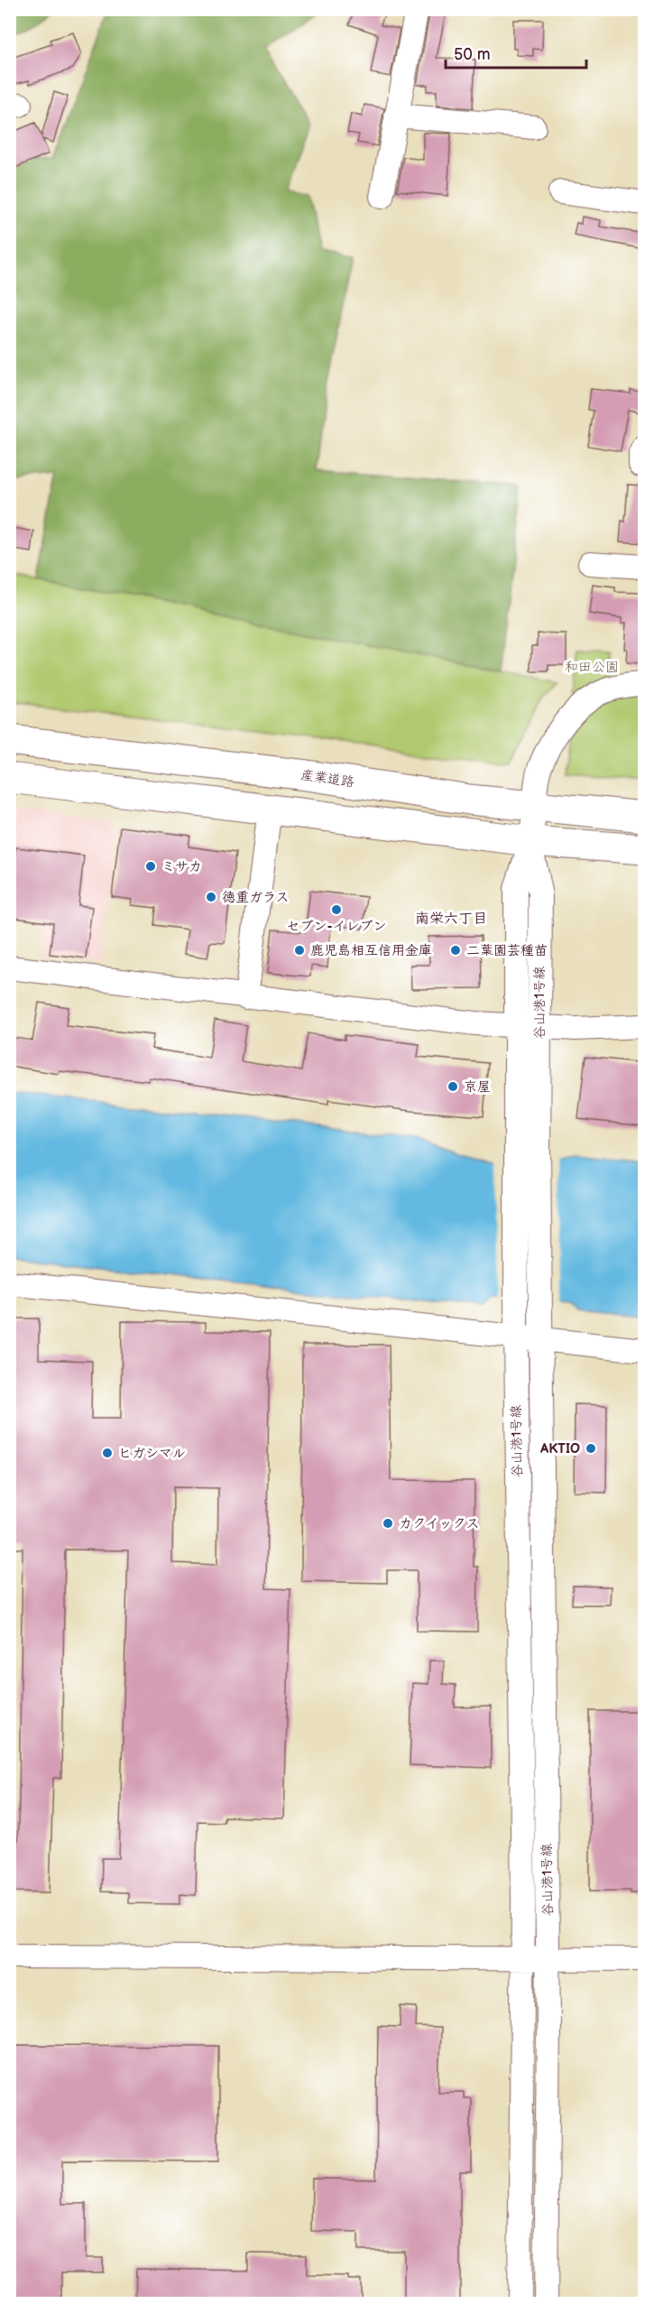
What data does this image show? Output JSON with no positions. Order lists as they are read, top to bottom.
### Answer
{
  "streets": {
    "main road": ["産業道路"],
    "street": ["谷山港1号線"]
  },
  "crossings": [
    ["産業道路", "谷山港1号線"]
  ],
  "districts": ["南栄六丁目"],
  "parks": ["和田公園"],
  "places": [
    "ミサカ",
    "徳重ガラス",
    "セブン-イレブン",
    "鹿児島相互信用金庫",
    "二葉園芸種苗",
    "京屋",
    "AKTIO",
    "ヒガシマル",
    "カクイックス"
  ],
  "scale_bar": "50 m"
}
